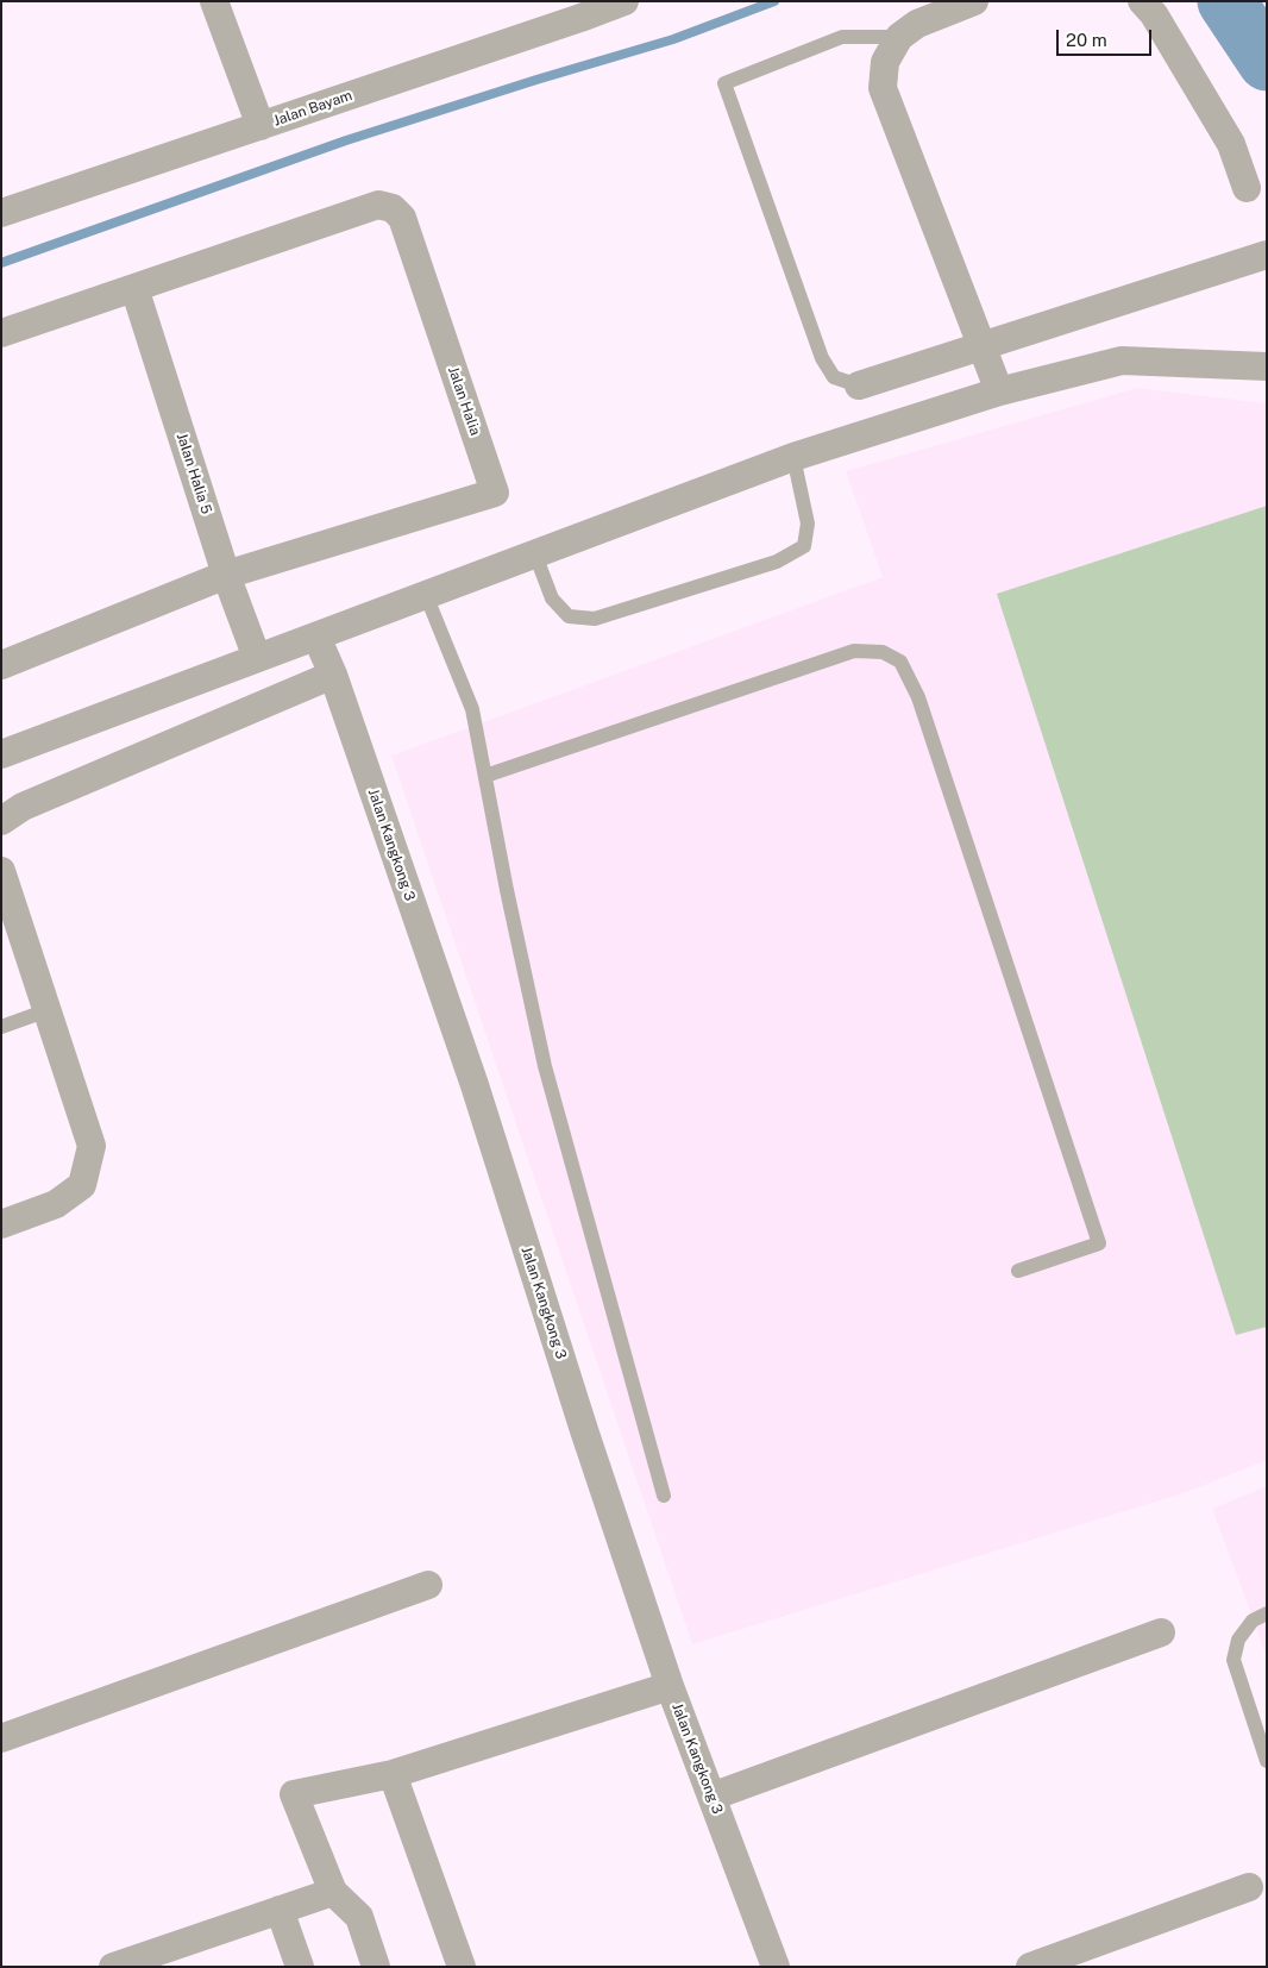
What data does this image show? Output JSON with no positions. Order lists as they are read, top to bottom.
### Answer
{
  "streets": {
    "street": [
      "Jalan Bayam",
      "Jalan Halia",
      "Jalan Halia 5",
      "Jalan Kangkong 3"
    ]
  },
  "crossings": [
    ["Jalan Halia", "Jalan Halia 5"]
  ],
  "scale_bar": "20 m"
}
